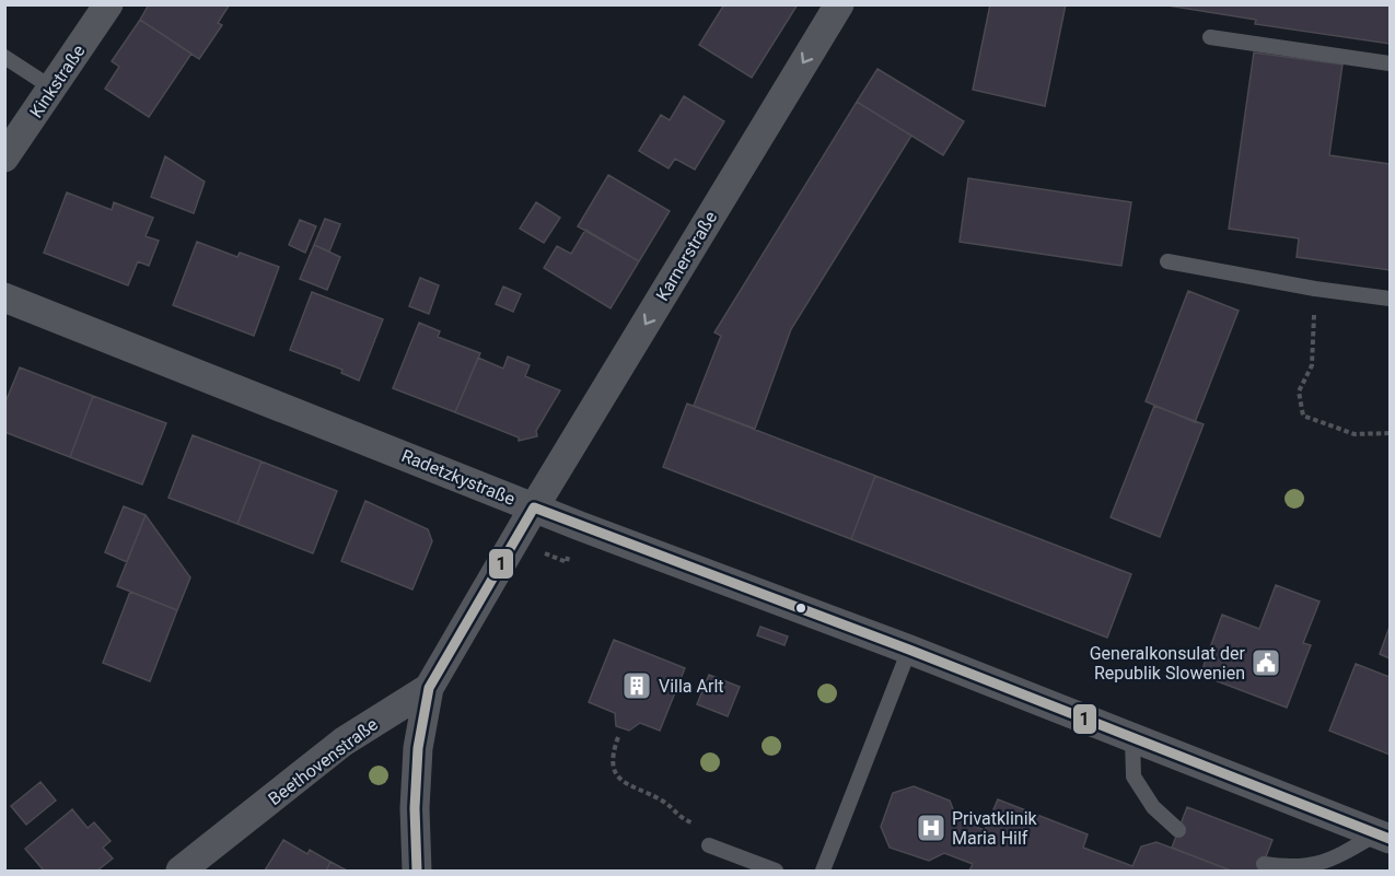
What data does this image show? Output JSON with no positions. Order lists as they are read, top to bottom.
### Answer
{
  "streets": {
    "street": [
      "Kinkstraße",
      "Karnerstraße",
      "Radetzkystraße",
      "Beethovenstraße"
    ]
  },
  "crossings": [
    ["Karnerstraße", "Radetzkystraße"],
    ["Karnerstraße", "Beethovenstraße"],
    ["Radetzkystraße", "Beethovenstraße"]
  ],
  "one_way": ["Karnerstraße"],
  "places": {
    "public building": ["Generalkonsulat der Republik Slowenien"],
    "building": ["Villa Arlt"],
    "hospital": ["Privatklinik Maria Hilf"]
  },
  "lines": ["transit line 1"]
}
